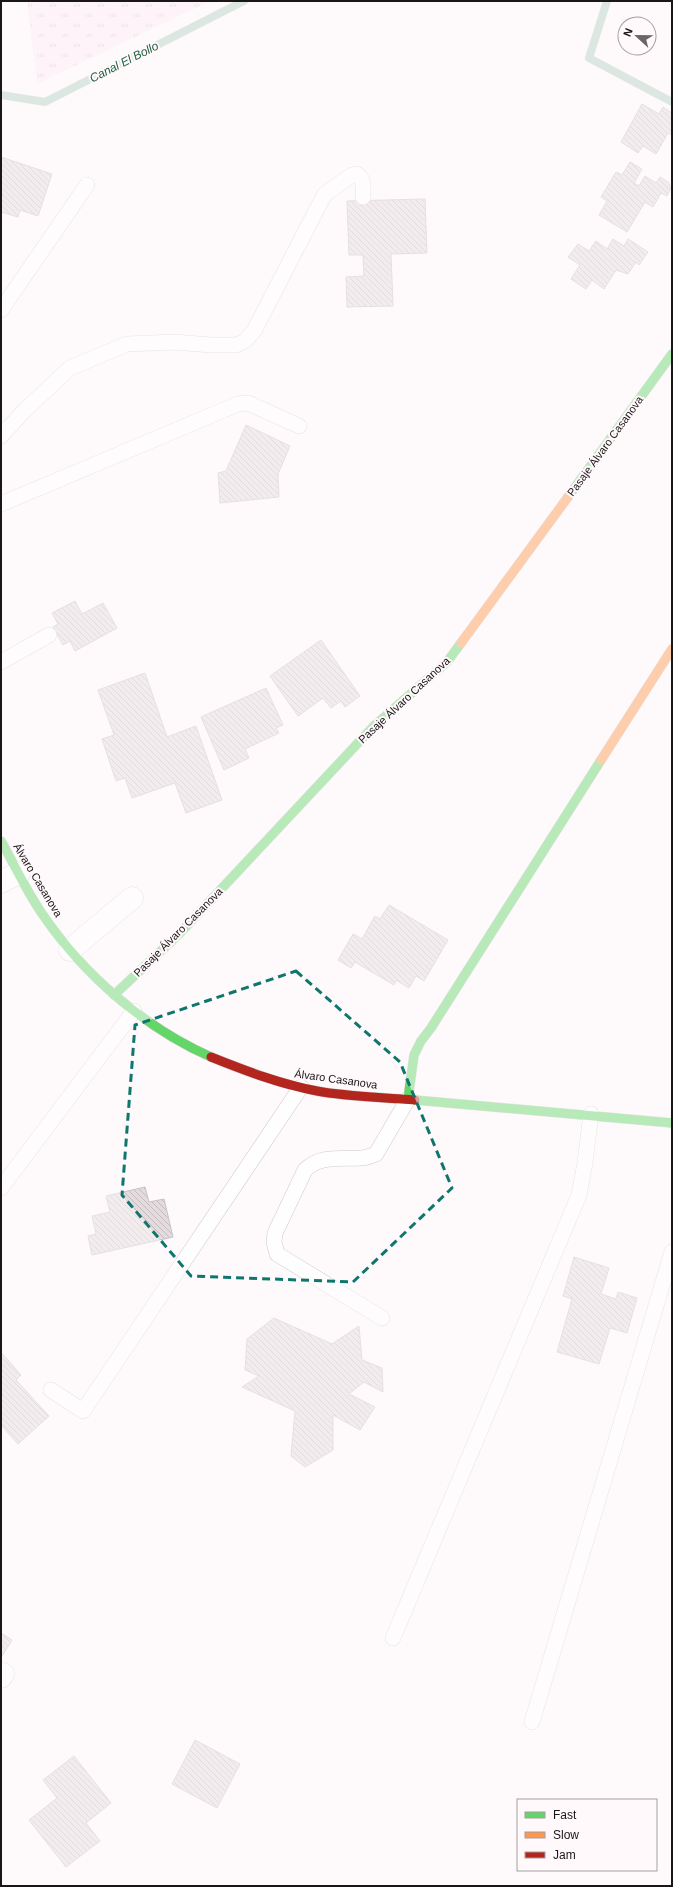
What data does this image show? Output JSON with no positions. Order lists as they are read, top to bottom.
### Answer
{
  "streets": {
    "street": ["Pasaje Álvaro Casanova", "Álvaro Casanova"]
  },
  "crossings": [
    ["Pasaje Álvaro Casanova", "Álvaro Casanova"]
  ],
  "water": ["Canal El Bollo"],
  "legend": ["Fast", "Slow", "Jam"],
  "north": "left"
}
